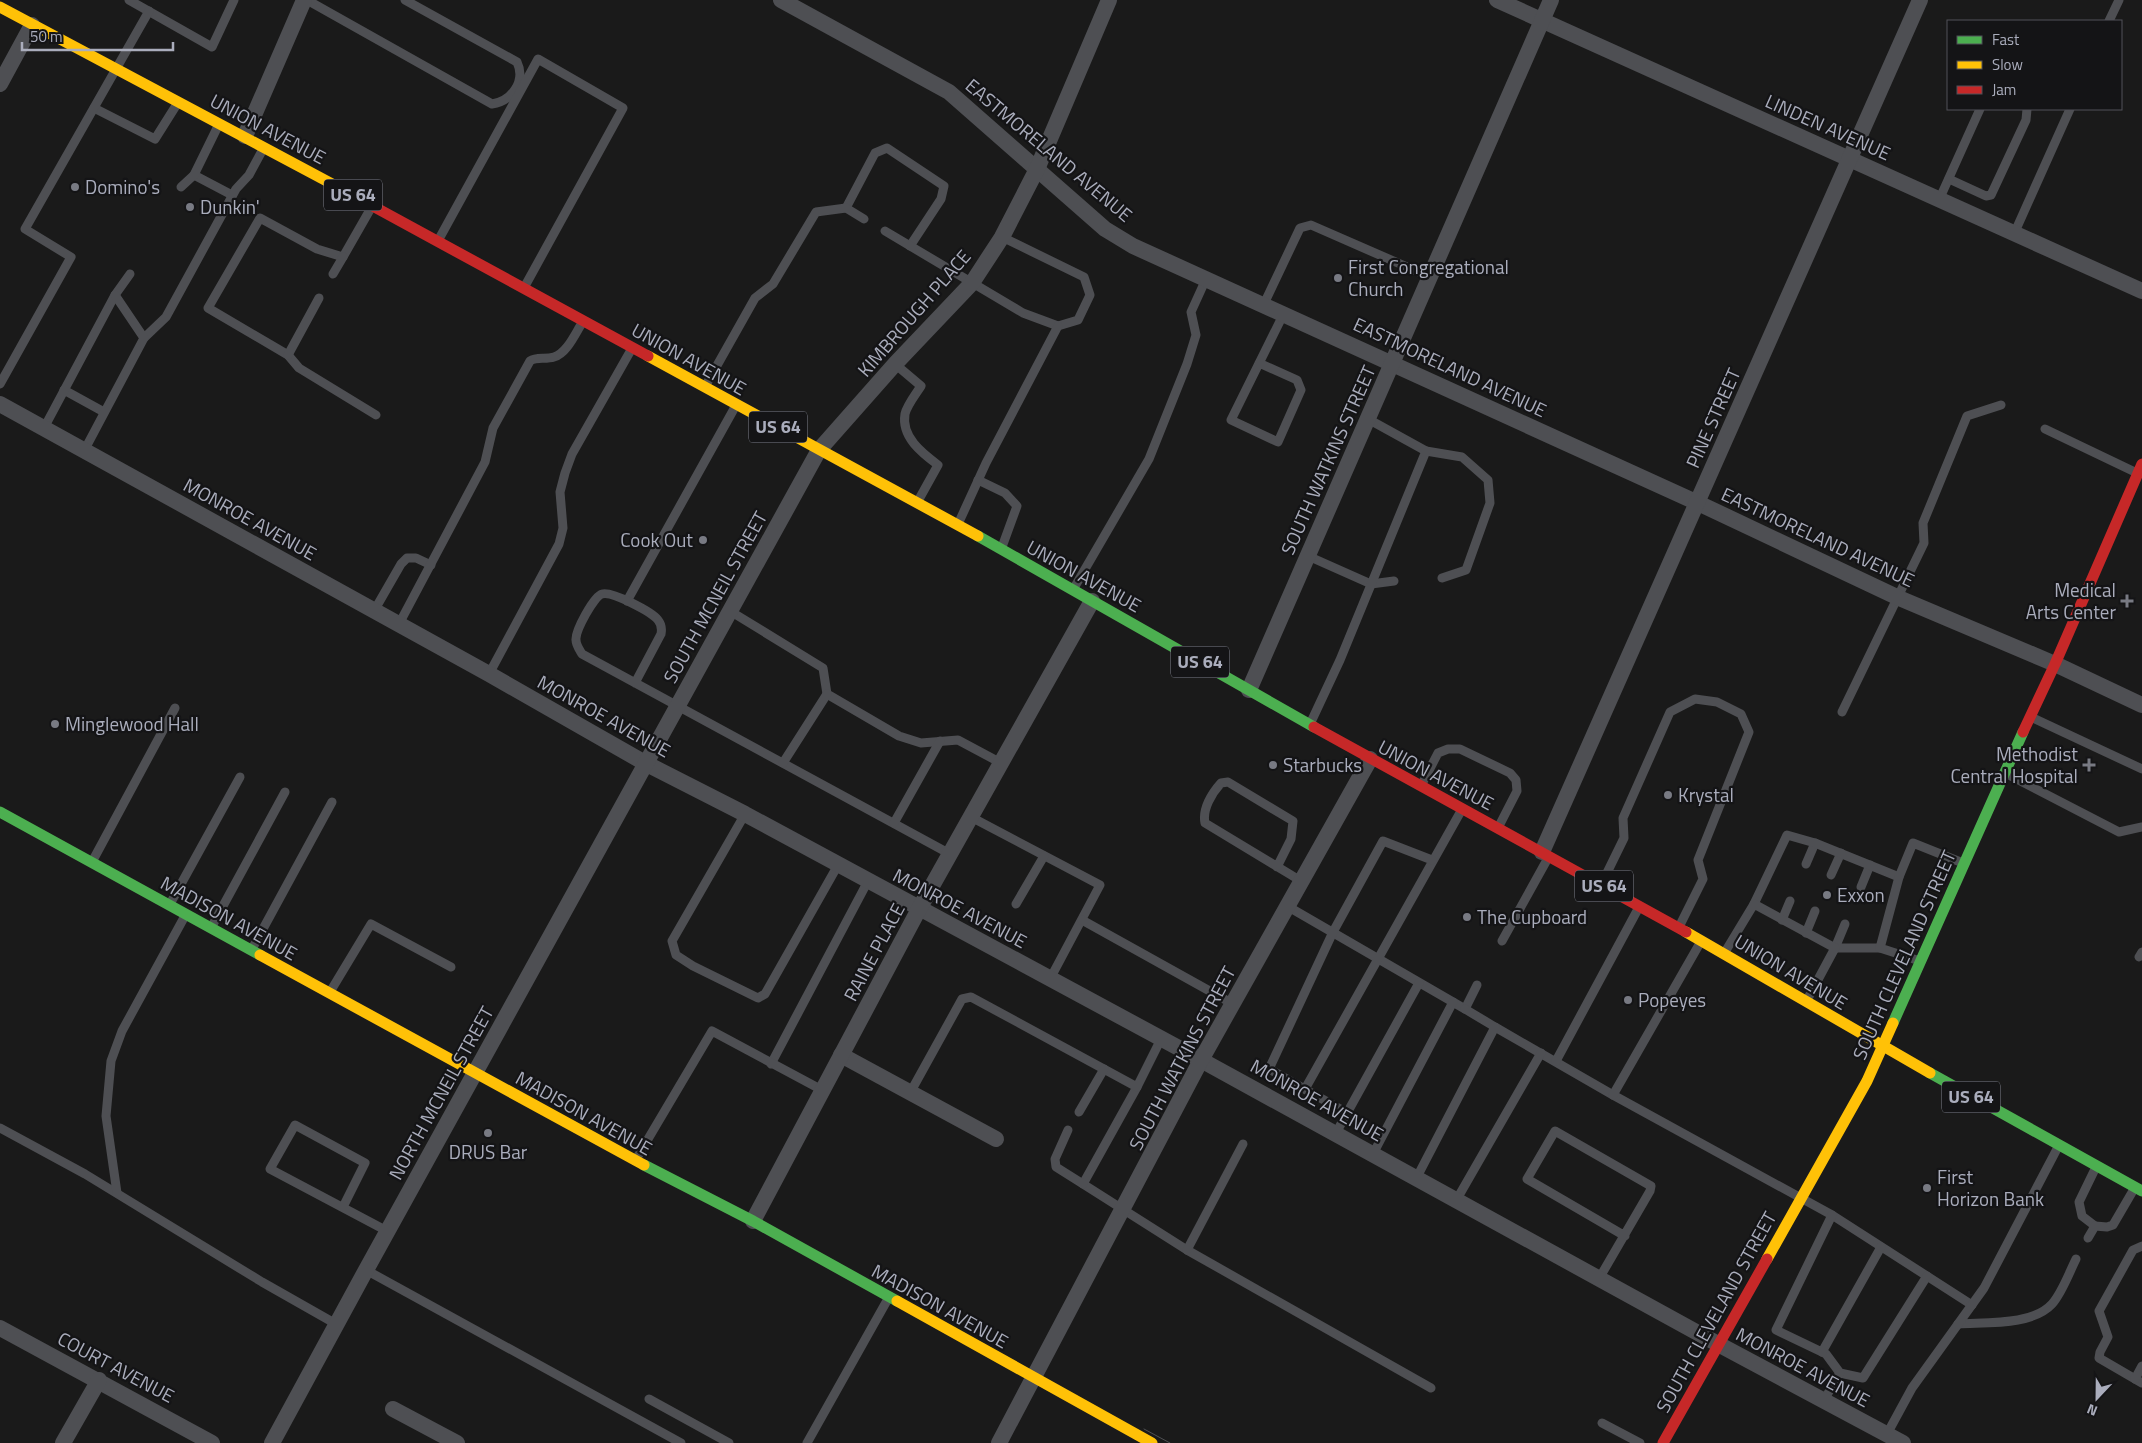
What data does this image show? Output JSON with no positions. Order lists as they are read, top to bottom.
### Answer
{
  "streets": {
    "main road": [
      "UNION AVENUE",
      "US 64",
      "MADISON AVENUE",
      "SOUTH CLEVELAND STREET"
    ],
    "street": [
      "LINDEN AVENUE",
      "EASTMORELAND AVENUE",
      "KIMBROUGH PLACE",
      "PINE STREET",
      "SOUTH WATKINS STREET",
      "MONROE AVENUE",
      "SOUTH MCNEIL STREET",
      "RAINE PLACE",
      "NORTH MCNEIL STREET",
      "COURT AVENUE"
    ]
  },
  "crossings": [
    ["LINDEN AVENUE", "PINE STREET"],
    ["LINDEN AVENUE", "SOUTH WATKINS STREET"],
    ["UNION AVENUE", "KIMBROUGH PLACE"],
    ["UNION AVENUE", "PINE STREET"],
    ["UNION AVENUE", "SOUTH WATKINS STREET"],
    ["UNION AVENUE", "SOUTH MCNEIL STREET"],
    ["UNION AVENUE", "RAINE PLACE"],
    ["UNION AVENUE", "SOUTH CLEVELAND STREET"],
    ["EASTMORELAND AVENUE", "KIMBROUGH PLACE"],
    ["EASTMORELAND AVENUE", "PINE STREET"],
    ["EASTMORELAND AVENUE", "SOUTH WATKINS STREET"],
    ["EASTMORELAND AVENUE", "SOUTH CLEVELAND STREET"],
    ["KIMBROUGH PLACE", "SOUTH MCNEIL STREET"],
    ["SOUTH WATKINS STREET", "MONROE AVENUE"],
    ["SOUTH WATKINS STREET", "MADISON AVENUE"],
    ["MONROE AVENUE", "SOUTH MCNEIL STREET"],
    ["MONROE AVENUE", "RAINE PLACE"],
    ["MONROE AVENUE", "SOUTH CLEVELAND STREET"],
    ["MONROE AVENUE", "NORTH MCNEIL STREET"],
    ["SOUTH MCNEIL STREET", "NORTH MCNEIL STREET"],
    ["MADISON AVENUE", "RAINE PLACE"],
    ["MADISON AVENUE", "NORTH MCNEIL STREET"]
  ],
  "places": {
    "other": [
      "Domino's",
      "Dunkin'",
      "First Congregational Church",
      "Cook Out",
      "Minglewood Hall",
      "Starbucks",
      "Krystal",
      "Exxon",
      "The Cupboard",
      "Popeyes",
      "DRUS Bar",
      "First Horizon Bank"
    ],
    "health": ["Medical Arts Center", "Methodist Central Hospital"]
  },
  "legend": ["Fast", "Slow", "Jam"],
  "scale_bar": "50 m",
  "north": "bottom"
}
